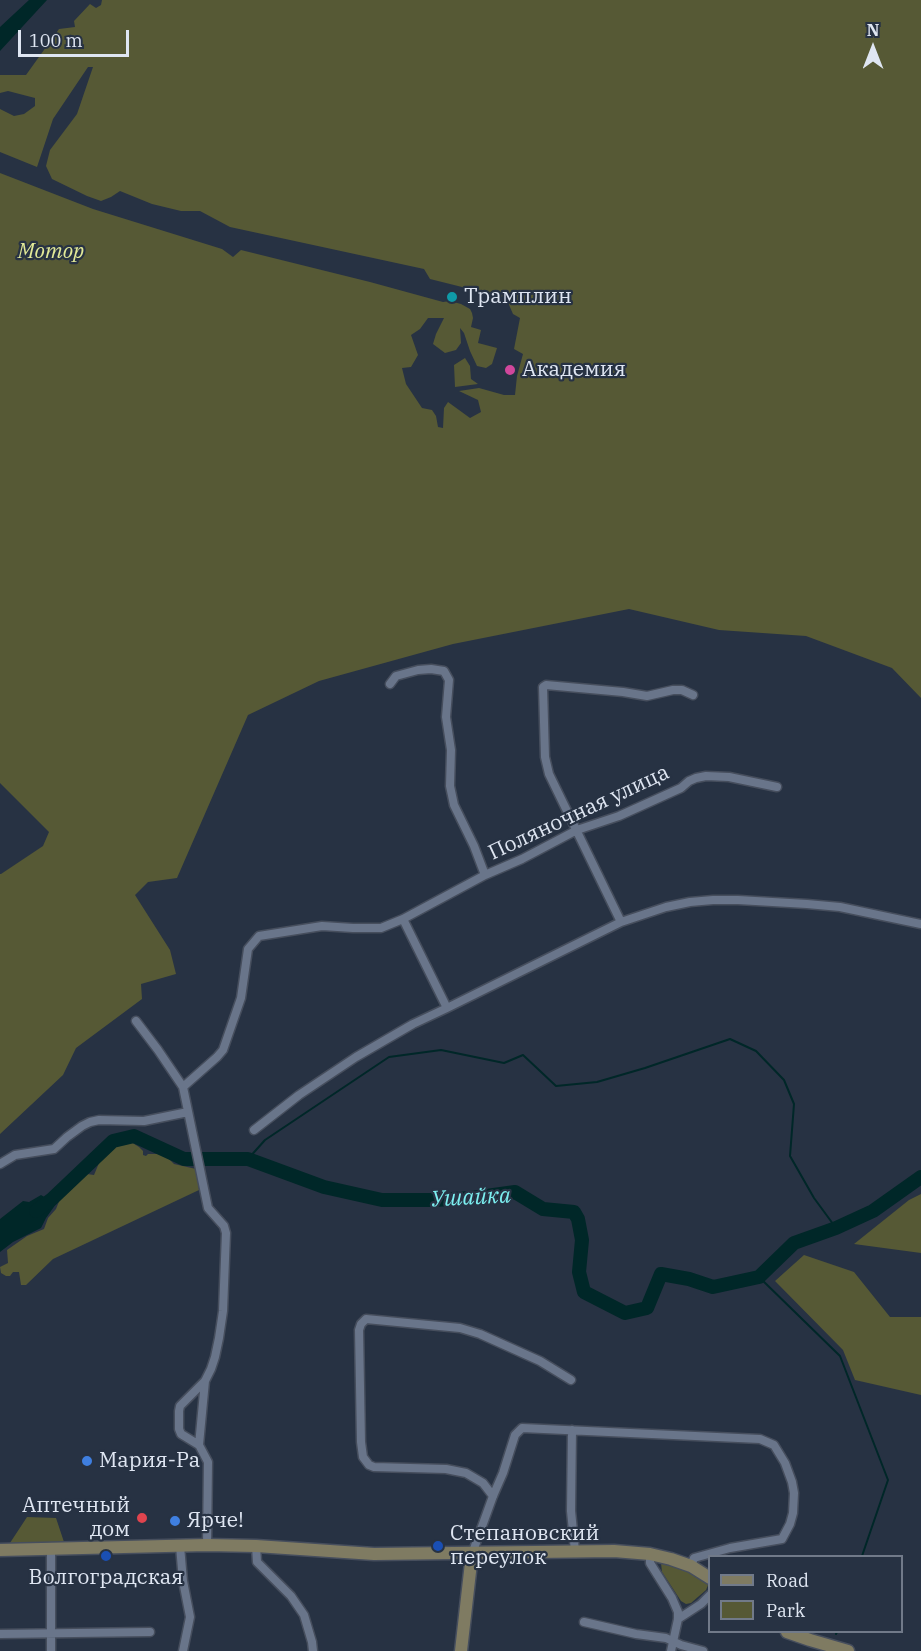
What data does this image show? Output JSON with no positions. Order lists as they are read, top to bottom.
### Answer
{
  "streets": {
    "street": ["Поляночная улица"]
  },
  "water": ["Ушайка"],
  "parks": ["Мотор"],
  "places": [
    "Трамплин",
    "Академия",
    "Мария-Ра",
    "Аптечный дом",
    "Ярче!",
    "Степановский переулок",
    "Волгоградская"
  ],
  "legend": ["Road", "Park"],
  "scale_bar": "100 m",
  "north": "top"
}
